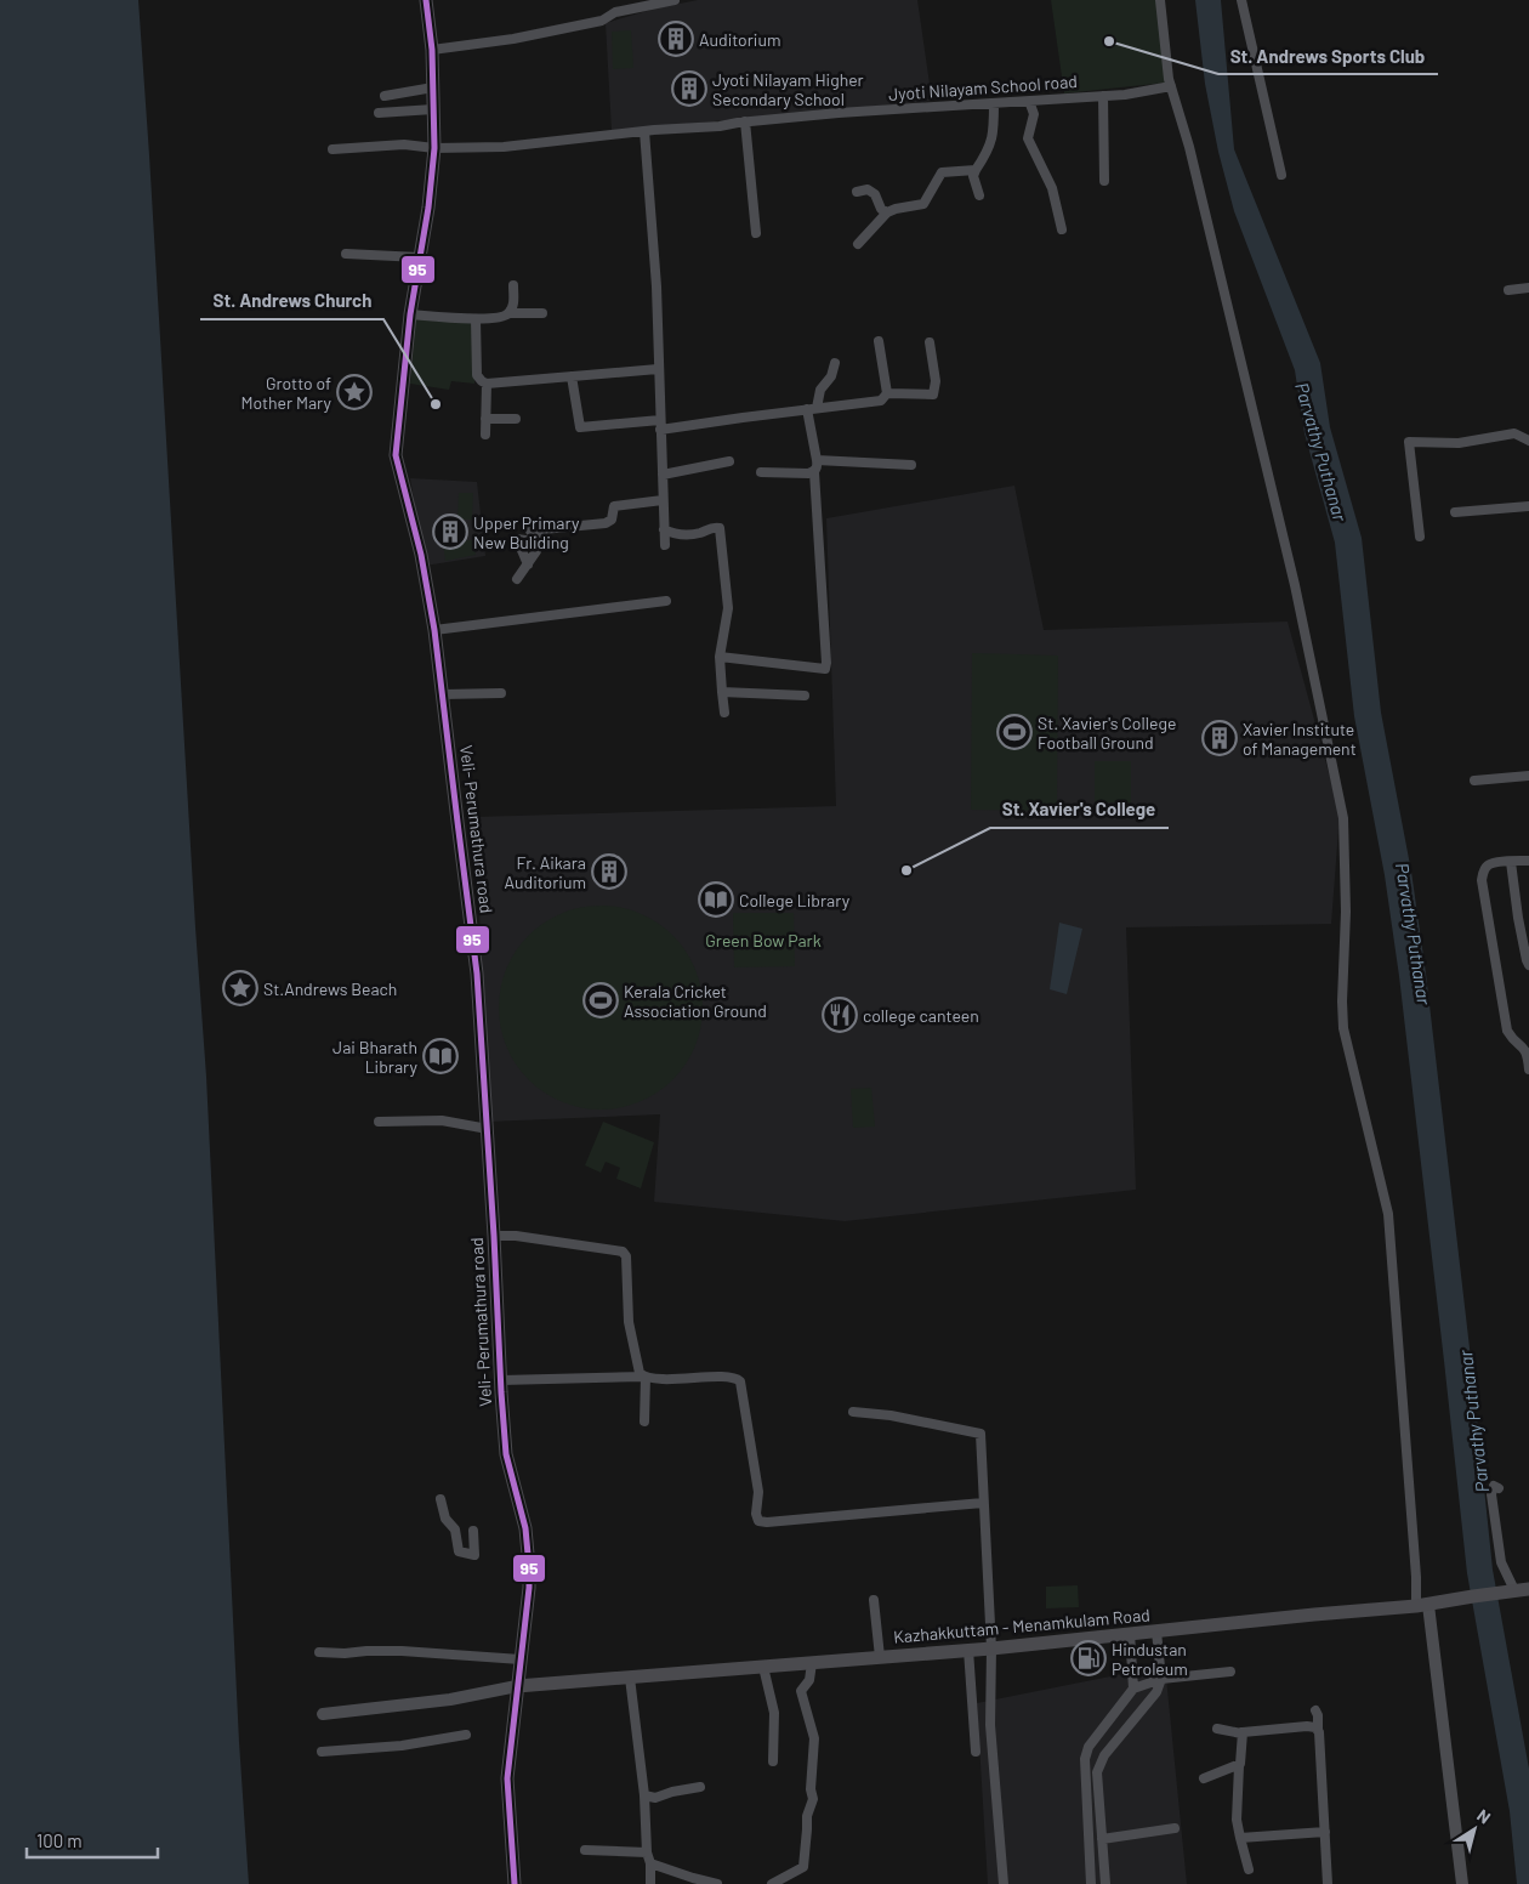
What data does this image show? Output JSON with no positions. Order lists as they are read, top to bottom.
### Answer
{
  "streets": {
    "main road": ["Veli- Perumathura road", "Kazhakkuttam - Menamkulam Road"],
    "street": ["Jyoti Nilayam School road"]
  },
  "crossings": [
    ["Jyoti Nilayam School road", "Veli- Perumathura road"],
    ["Veli- Perumathura road", "Kazhakkuttam - Menamkulam Road"]
  ],
  "water": ["Parvathy Puthanar"],
  "parks": ["Green Bow Park"],
  "places": {
    "building": [
      "Auditorium",
      "Jyoti Nilayam Higher Secondary School",
      "Upper Primary New Buliding",
      "Xavier Institute of Management",
      "Fr. Aikara Auditorium"
    ],
    "other": ["St. Andrews Sports Club", "St. Andrews Church", "St. Xavier's College"],
    "place": ["Grotto of Mother Mary", "St.Andrews Beach"],
    "sports": ["St. Xavier's College Football Ground", "Kerala Cricket Association Ground"],
    "library": ["College Library", "Jai Bharath Library"],
    "restaurant": ["college canteen"],
    "fuel station": ["Hindustan Petroleum"]
  },
  "lines": ["transit line 95"],
  "scale_bar": "100 m",
  "north": "top right"
}
